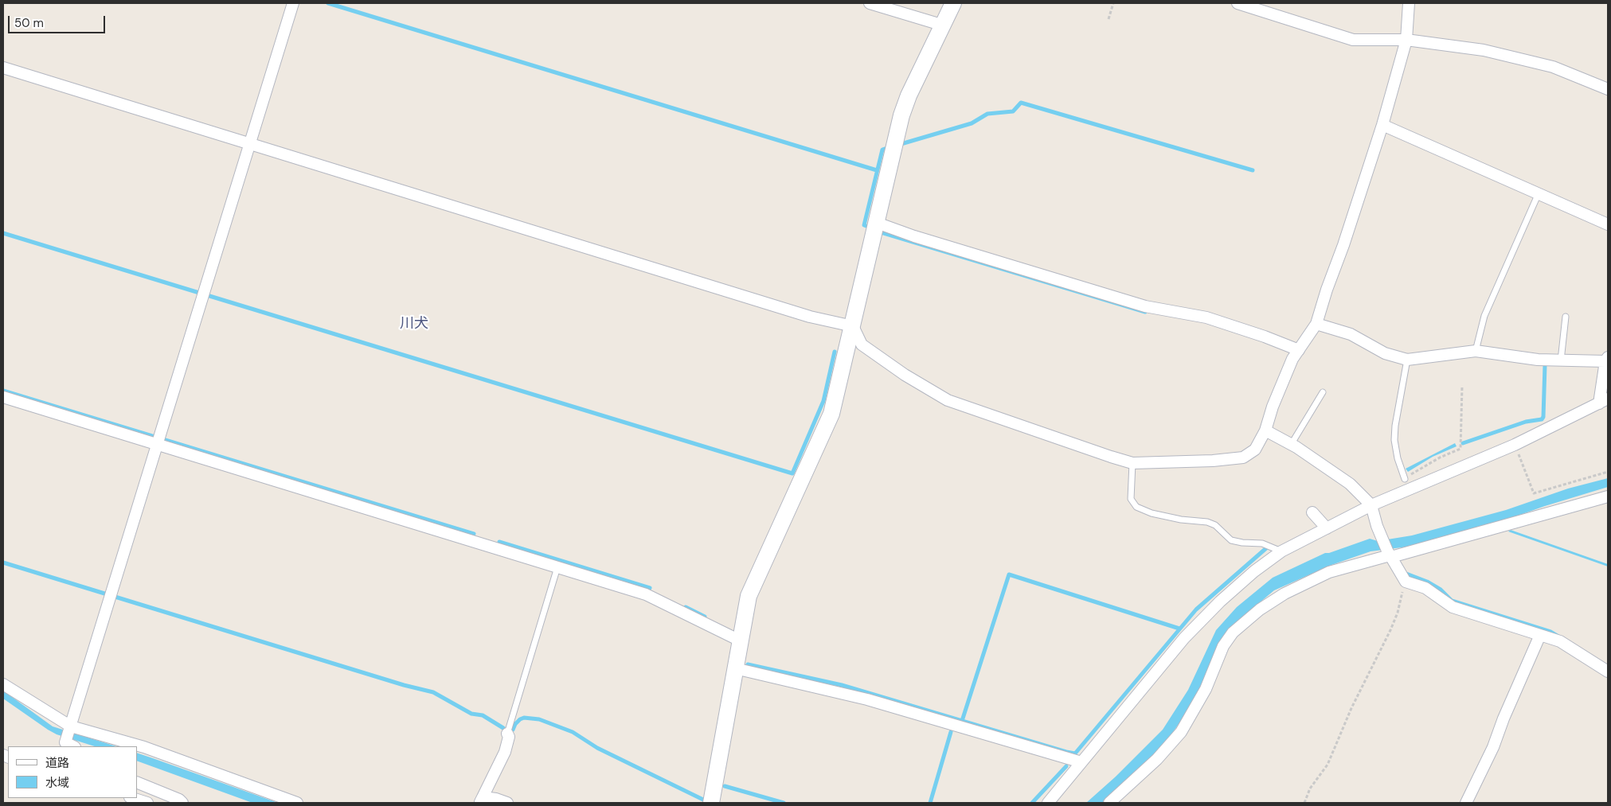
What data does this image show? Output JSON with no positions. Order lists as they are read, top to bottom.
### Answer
{
  "districts": ["川犬"],
  "legend": ["道路", "水域"],
  "scale_bar": "50 m"
}
